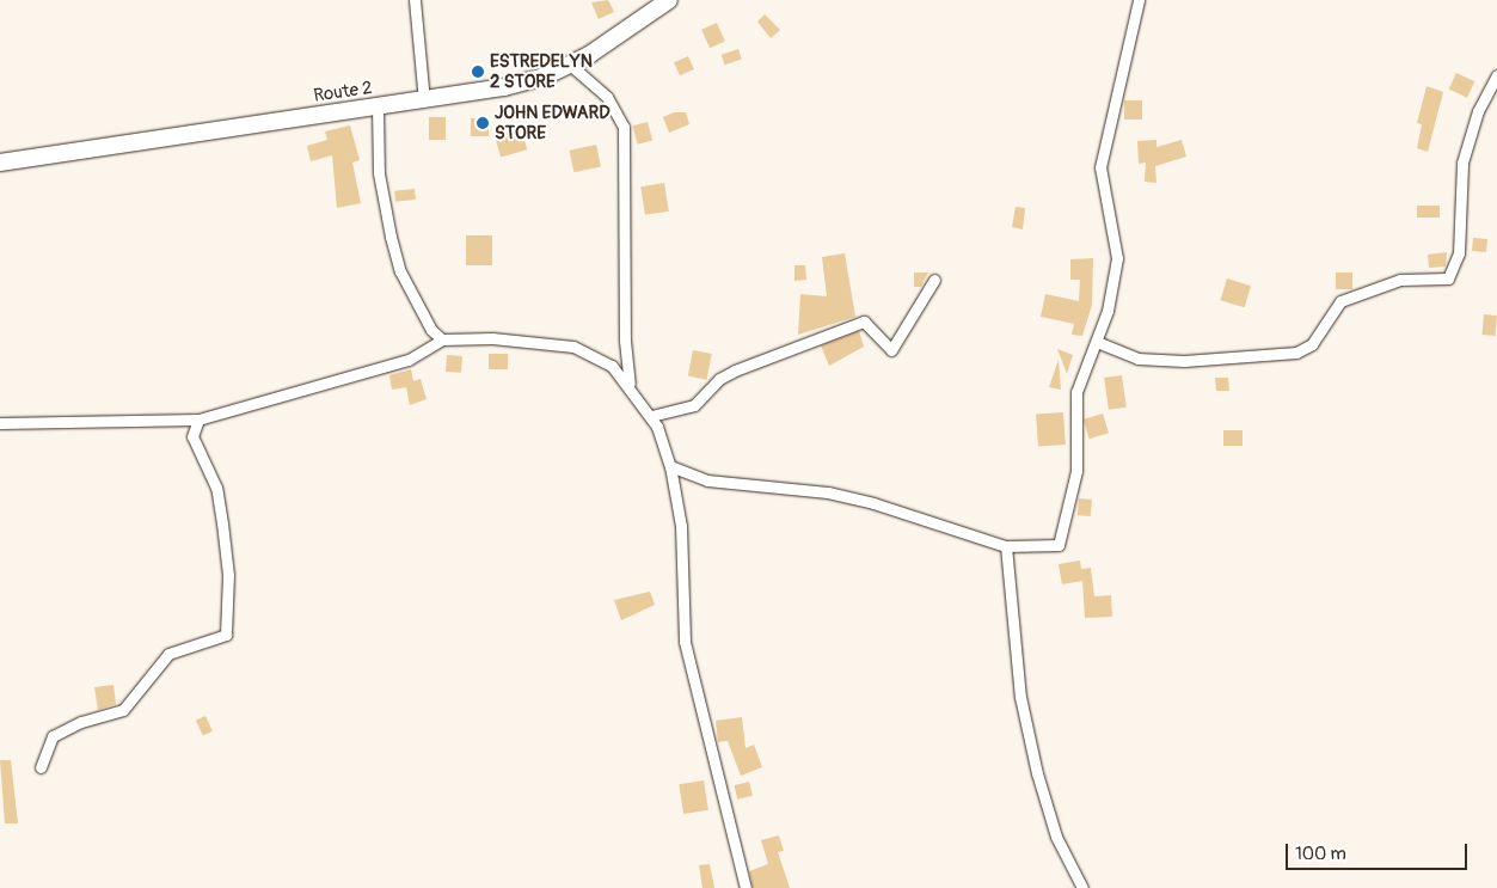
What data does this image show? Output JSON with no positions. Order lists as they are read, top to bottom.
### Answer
{
  "streets": {
    "highway": ["Route 2"]
  },
  "places": ["ESTREDELYN 2 STORE", "JOHN EDWARD STORE"],
  "scale_bar": "100 m"
}
